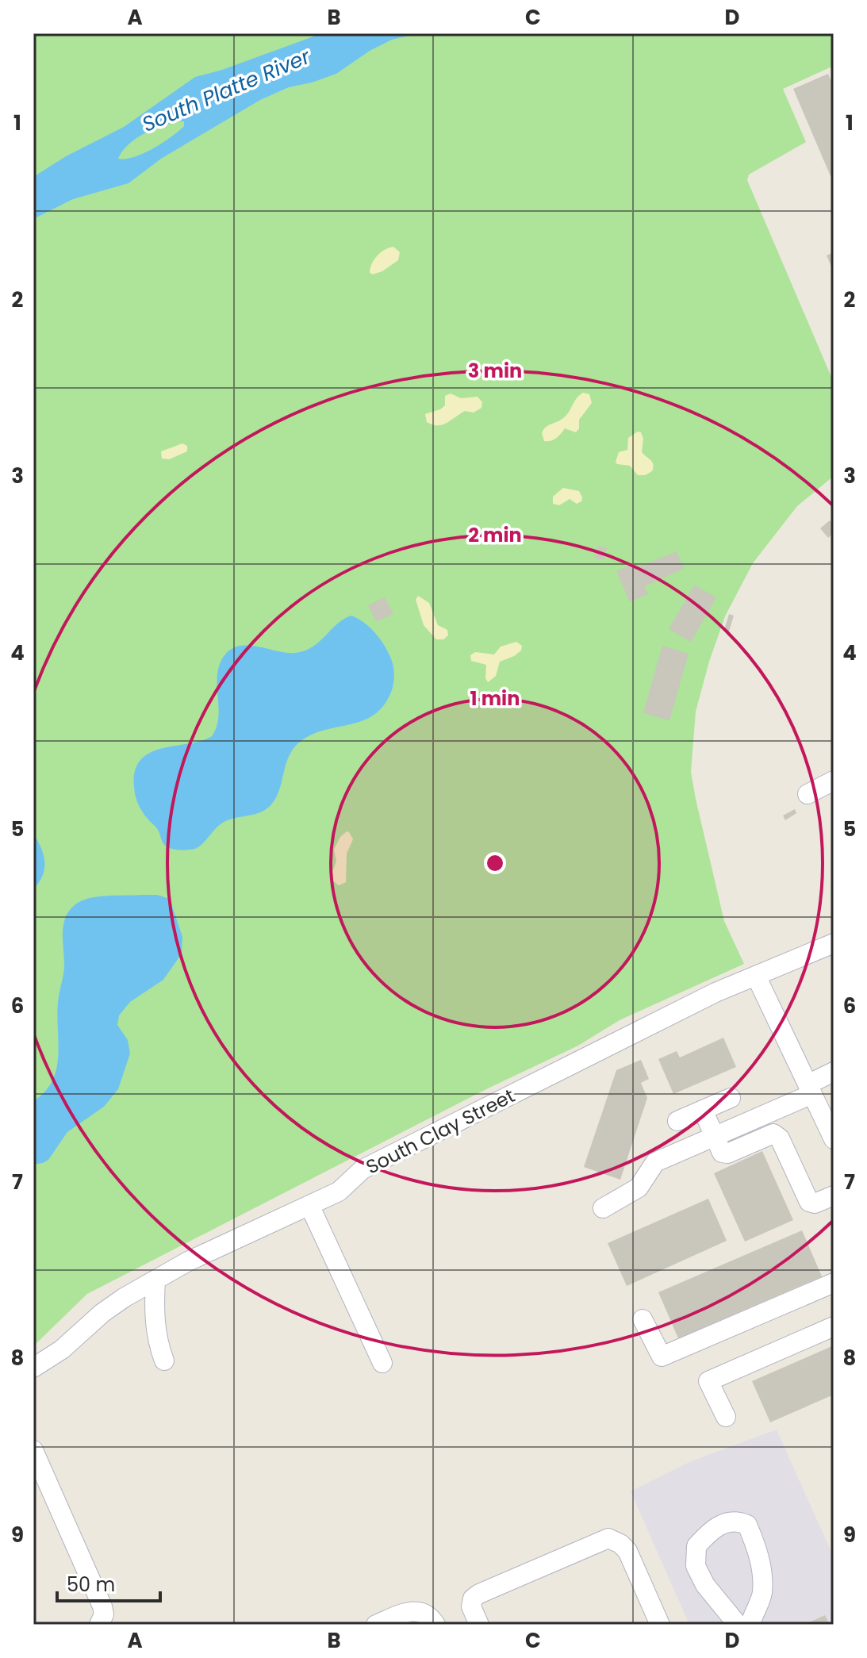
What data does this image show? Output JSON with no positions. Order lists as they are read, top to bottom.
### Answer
{
  "streets": {
    "street": ["South Clay Street"]
  },
  "water": ["South Platte River"],
  "scale_bar": "50 m",
  "grid": {
    "columns": [
      "A",
      "B",
      "C",
      "D"
    ],
    "rows": [
      "1",
      "2",
      "3",
      "4",
      "5",
      "6",
      "7",
      "8",
      "9"
    ]
  },
  "rings": ["3 min", "2 min", "1 min"]
}
